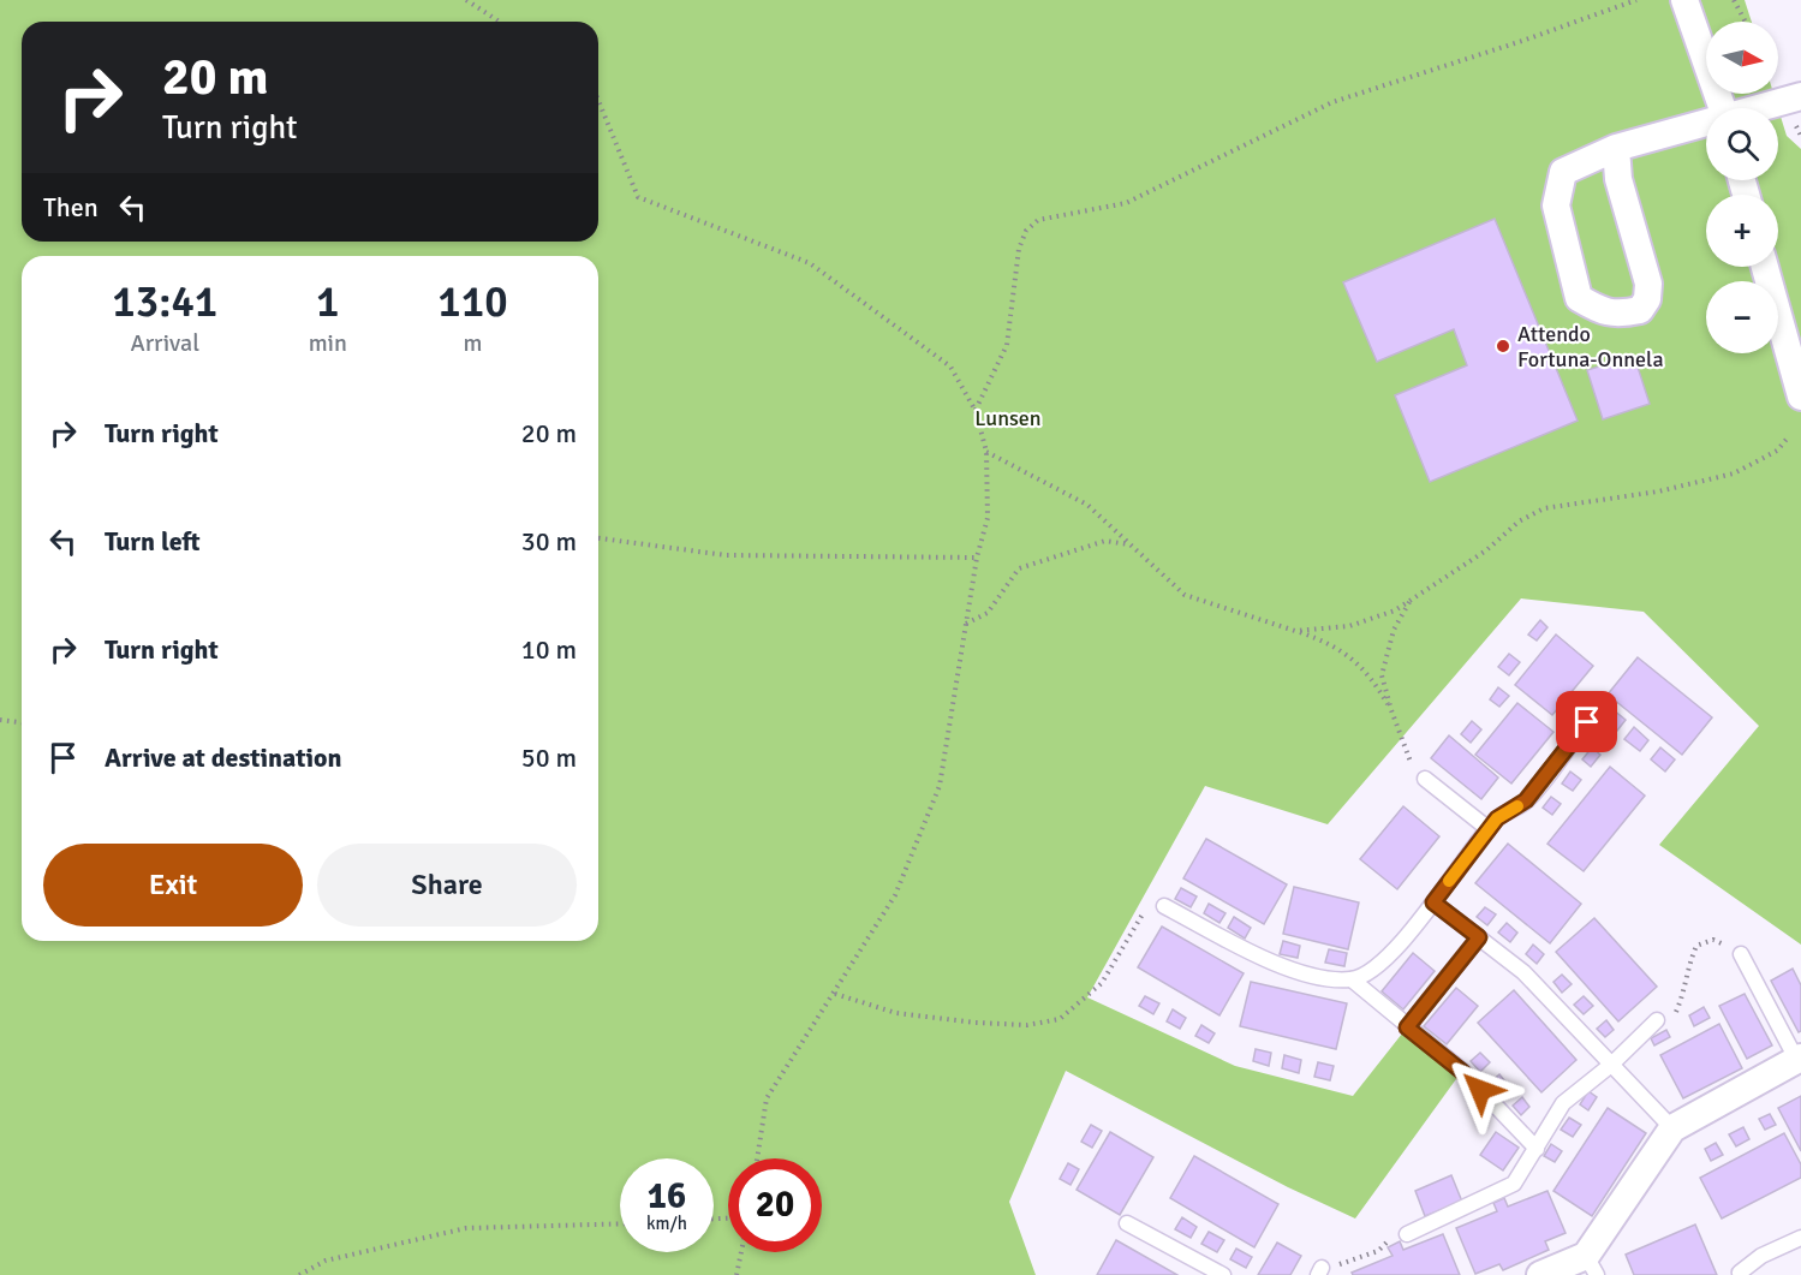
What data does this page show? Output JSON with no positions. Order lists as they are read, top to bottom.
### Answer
{
  "parks": ["Lunsen"],
  "places": ["Attendo Fortuna-Onnela"],
  "north": "right",
  "page": {
    "map_buttons": ["+", "−"],
    "turn": ["20 m", "Turn right"],
    "then": "Then",
    "eta": [
      "13:41",
      "Arrival",
      "1",
      "min",
      "110",
      "m"
    ],
    "list": [
      {
        "name": "Turn right",
        "value": "20 m"
      },
      {
        "name": "Turn left",
        "value": "30 m"
      },
      {
        "name": "Turn right",
        "value": "10 m"
      },
      {
        "name": "Arrive at destination",
        "value": "50 m"
      }
    ],
    "buttons": ["Exit", "Share"],
    "speed": "16 km/h",
    "limit": "20"
  }
}
